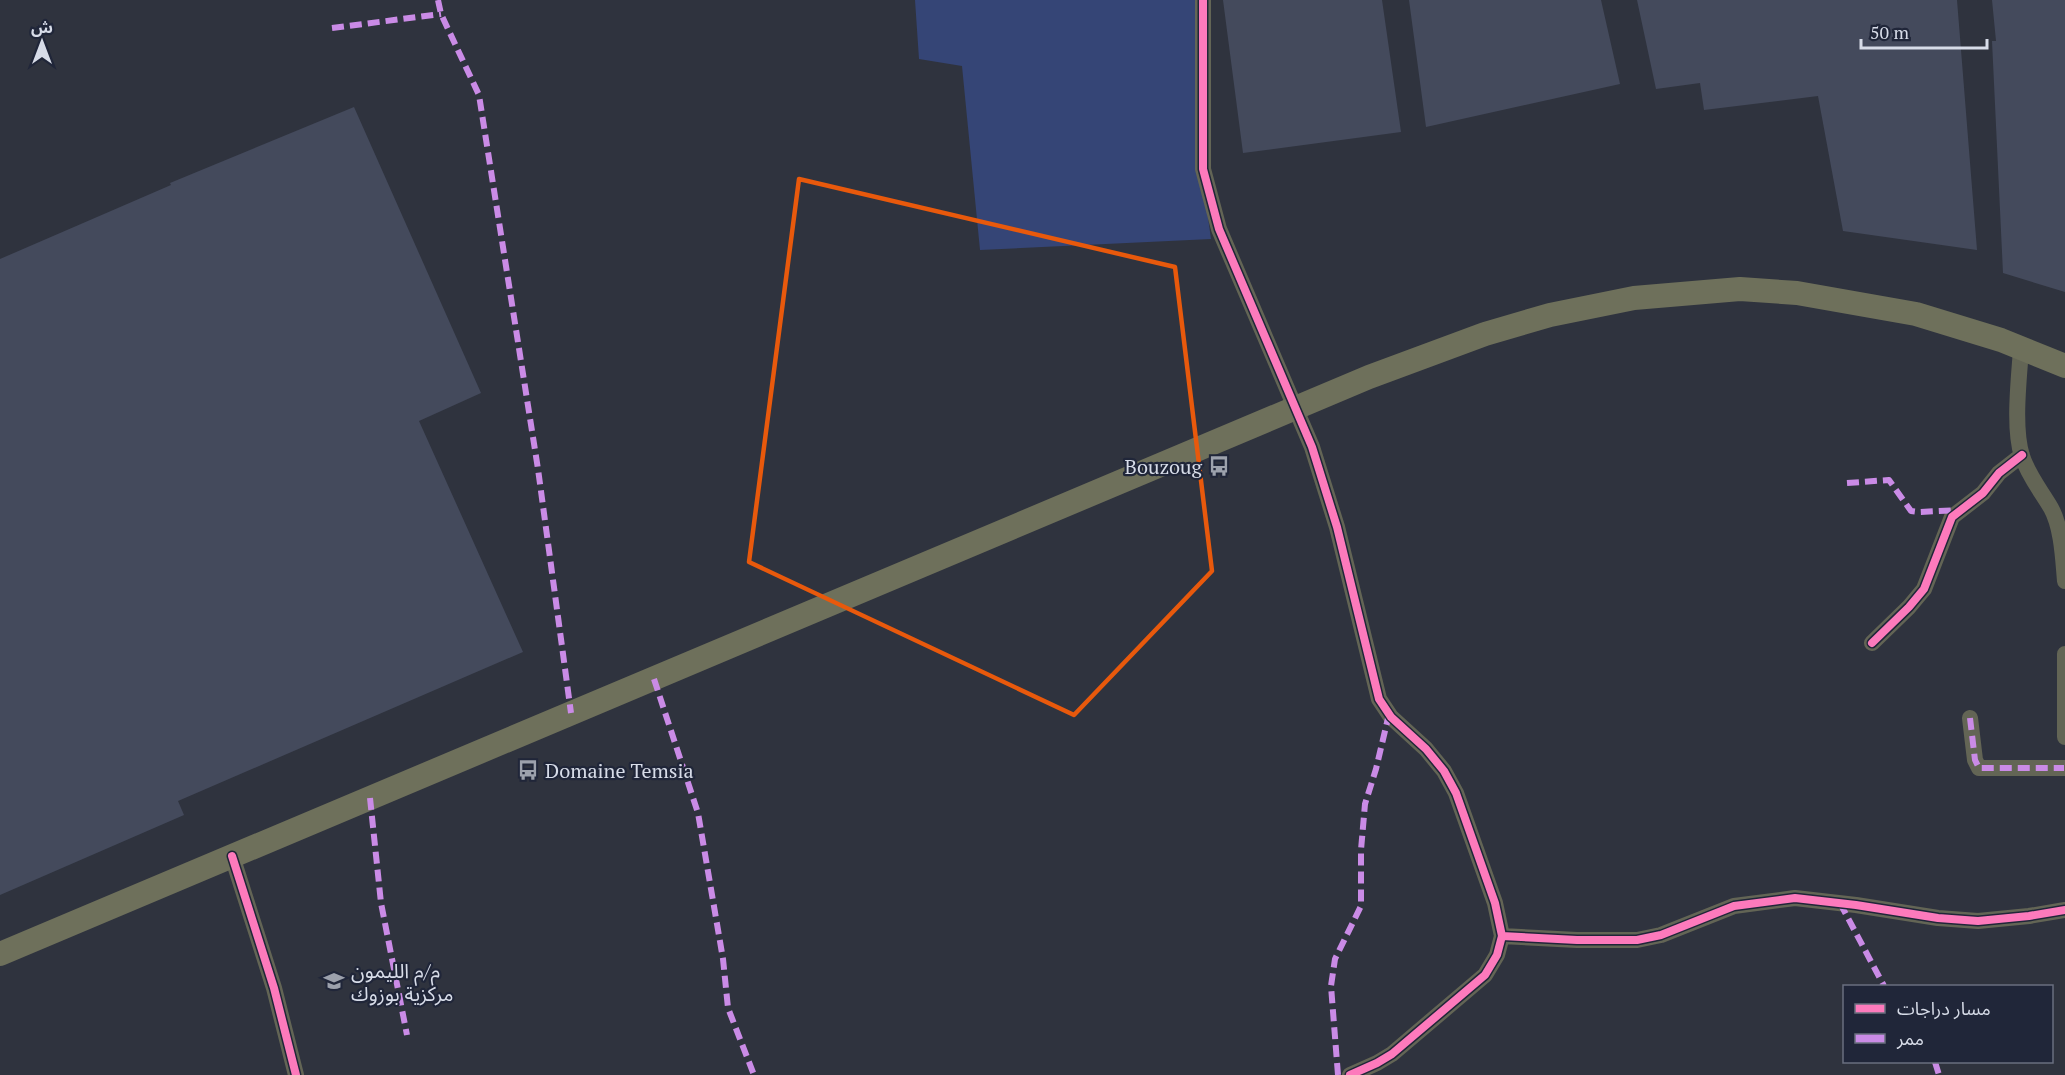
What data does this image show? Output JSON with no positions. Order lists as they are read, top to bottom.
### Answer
{
  "places": {
    "bus stop": ["Bouzoug", "Domaine Temsia"],
    "school or university": ["م/م الليمون مركزية بوزوك"]
  },
  "legend": ["مسار دراجات", "ممر"],
  "scale_bar": "50 m",
  "north": "top"
}
